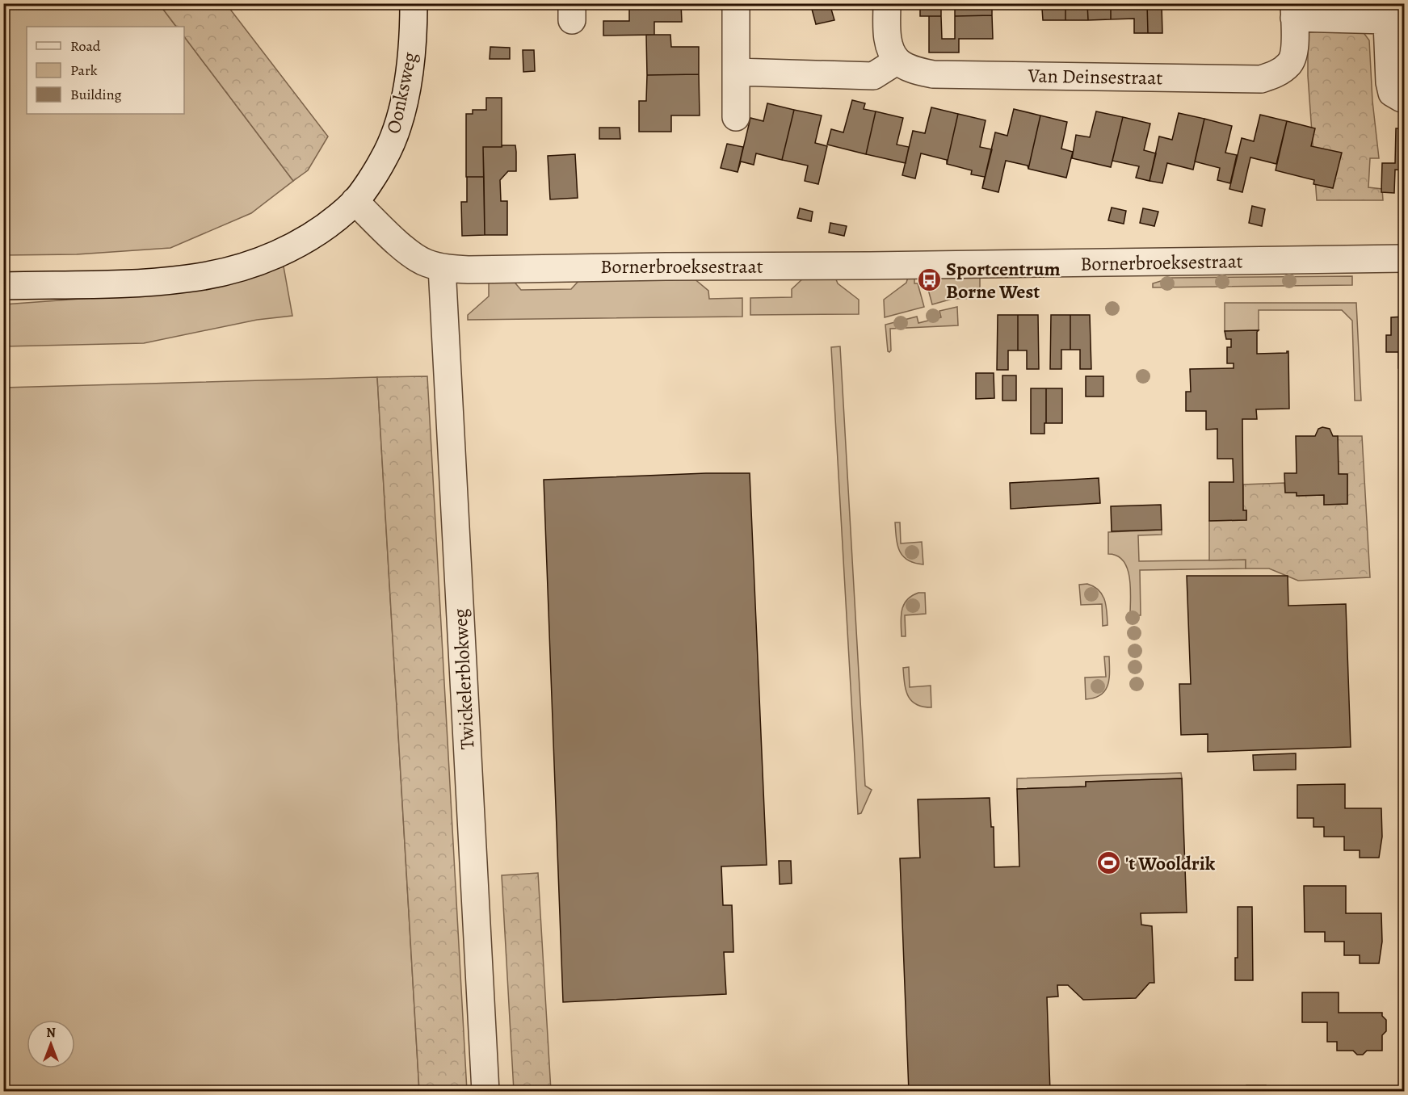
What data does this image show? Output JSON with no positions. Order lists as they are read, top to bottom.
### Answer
{
  "streets": {
    "street": [
      "Van Deinsestraat",
      "Oonksweg",
      "Bornerbroeksestraat",
      "Twickelerblokweg"
    ]
  },
  "crossings": [
    ["Oonksweg", "Bornerbroeksestraat"],
    ["Bornerbroeksestraat", "Twickelerblokweg"]
  ],
  "places": {
    "bus stop": ["Sportcentrum Borne West"],
    "sports": ["'t Wooldrik"]
  },
  "legend": ["Road", "Park", "Building"],
  "north": "top"
}
